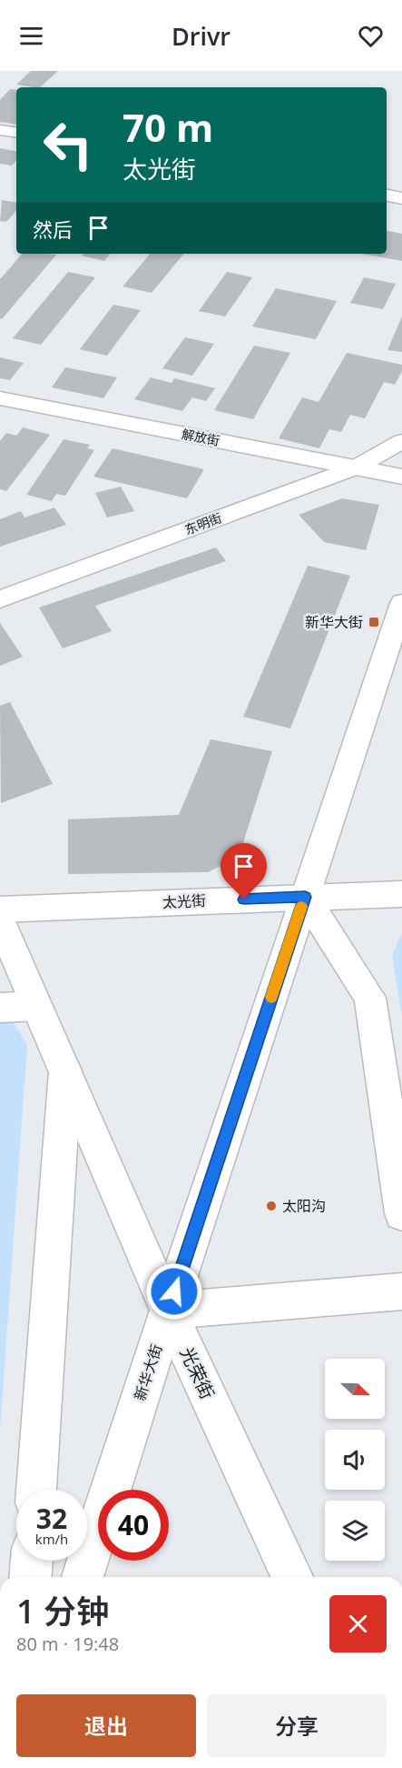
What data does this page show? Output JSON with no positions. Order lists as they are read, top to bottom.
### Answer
{
  "streets": {
    "street": [
      "解放街",
      "东明街",
      "太光街",
      "新华大街",
      "光荣街"
    ]
  },
  "crossings": [
    ["解放街", "东明街"],
    ["太光街", "新华大街"],
    ["新华大街", "光荣街"]
  ],
  "places": {
    "transit": ["新华大街"],
    "other": ["太阳沟"]
  },
  "north": "right",
  "page": {
    "header": "Drivr",
    "turn": ["70 m", "太光街"],
    "then": "然后",
    "speed": "32 km/h",
    "limit": "40",
    "heading": ["1 分钟", "80 m · 19:48"],
    "buttons": ["退出", "分享"]
  }
}
